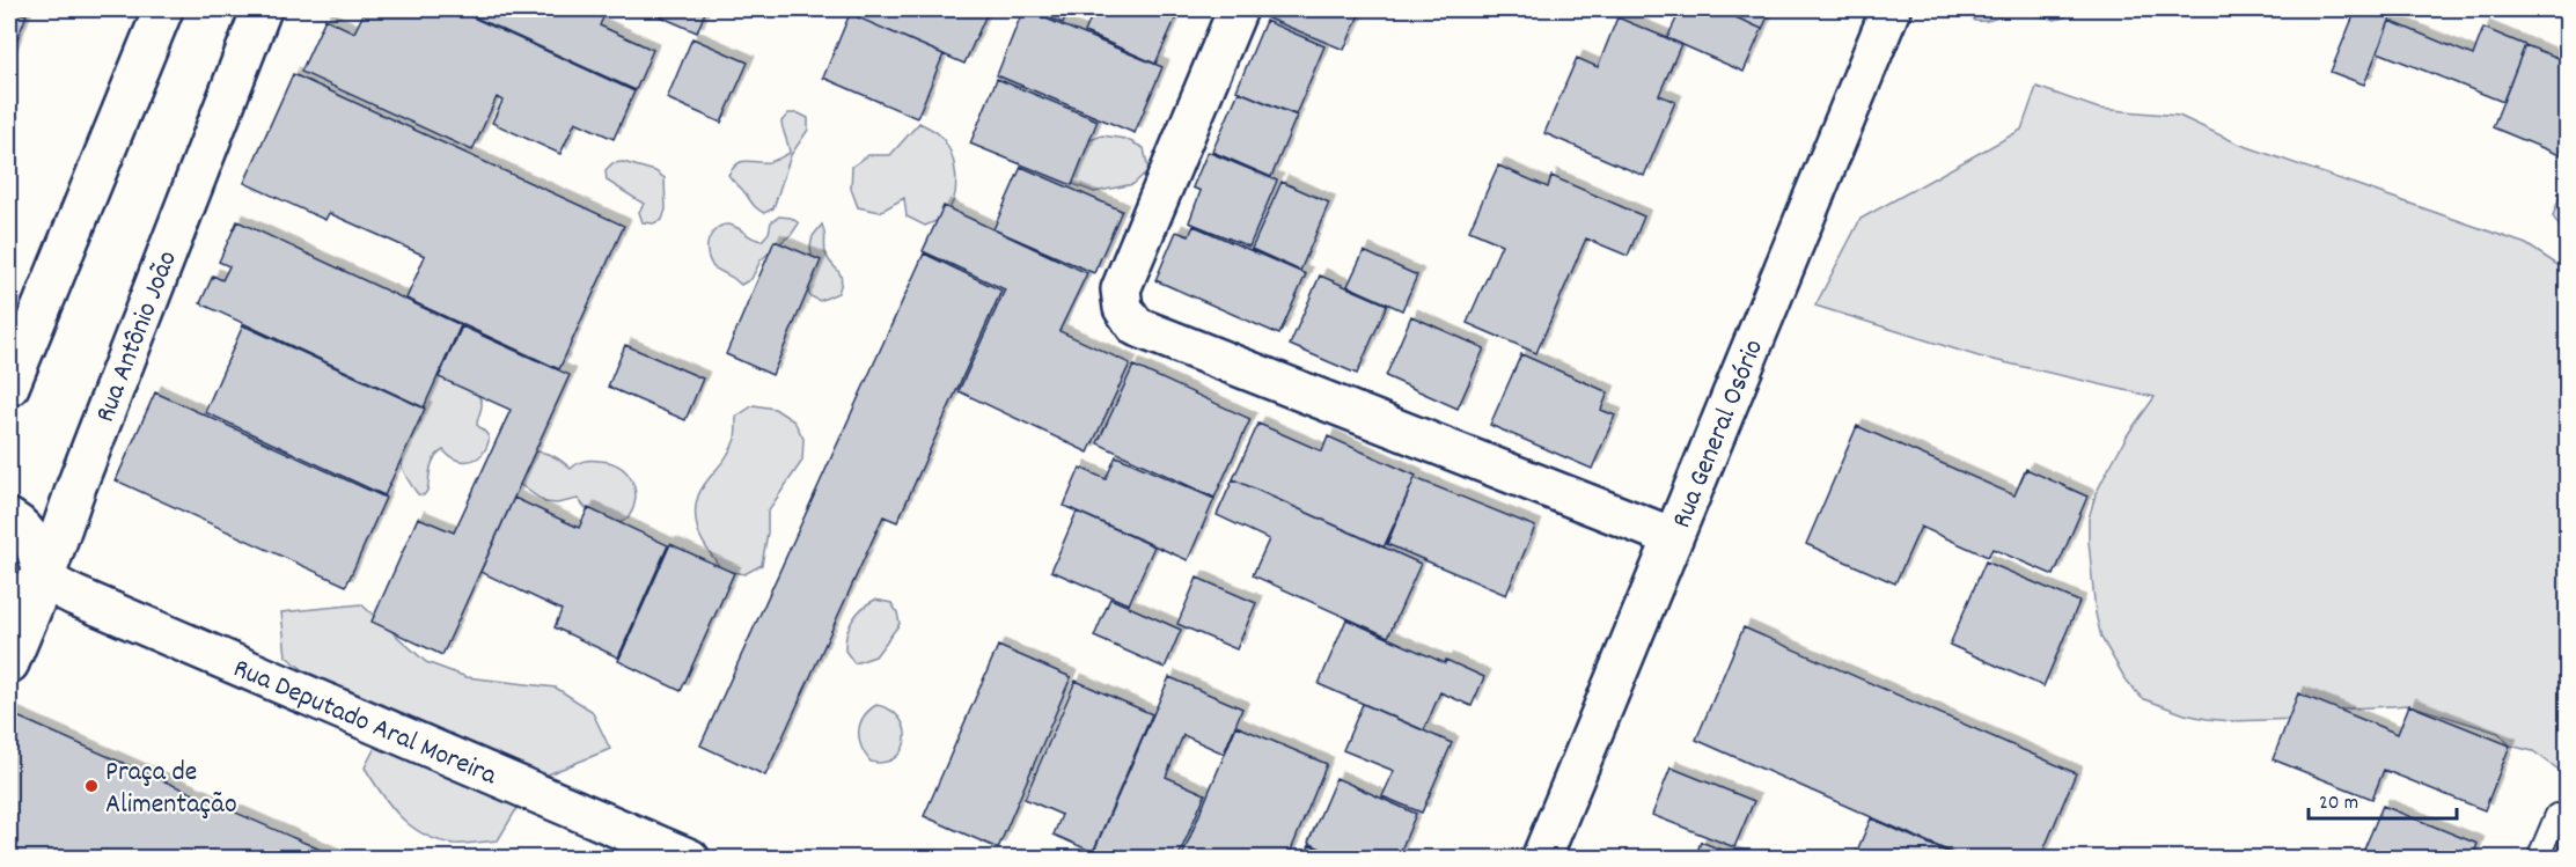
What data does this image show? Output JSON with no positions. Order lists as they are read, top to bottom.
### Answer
{
  "streets": {
    "street": ["Rua Antônio João", "Rua General Osório", "Rua Deputado Aral Moreira"]
  },
  "crossings": [
    ["Rua Antônio João", "Rua Deputado Aral Moreira"]
  ],
  "places": ["Praça de Alimentação"],
  "scale_bar": "20 m"
}
